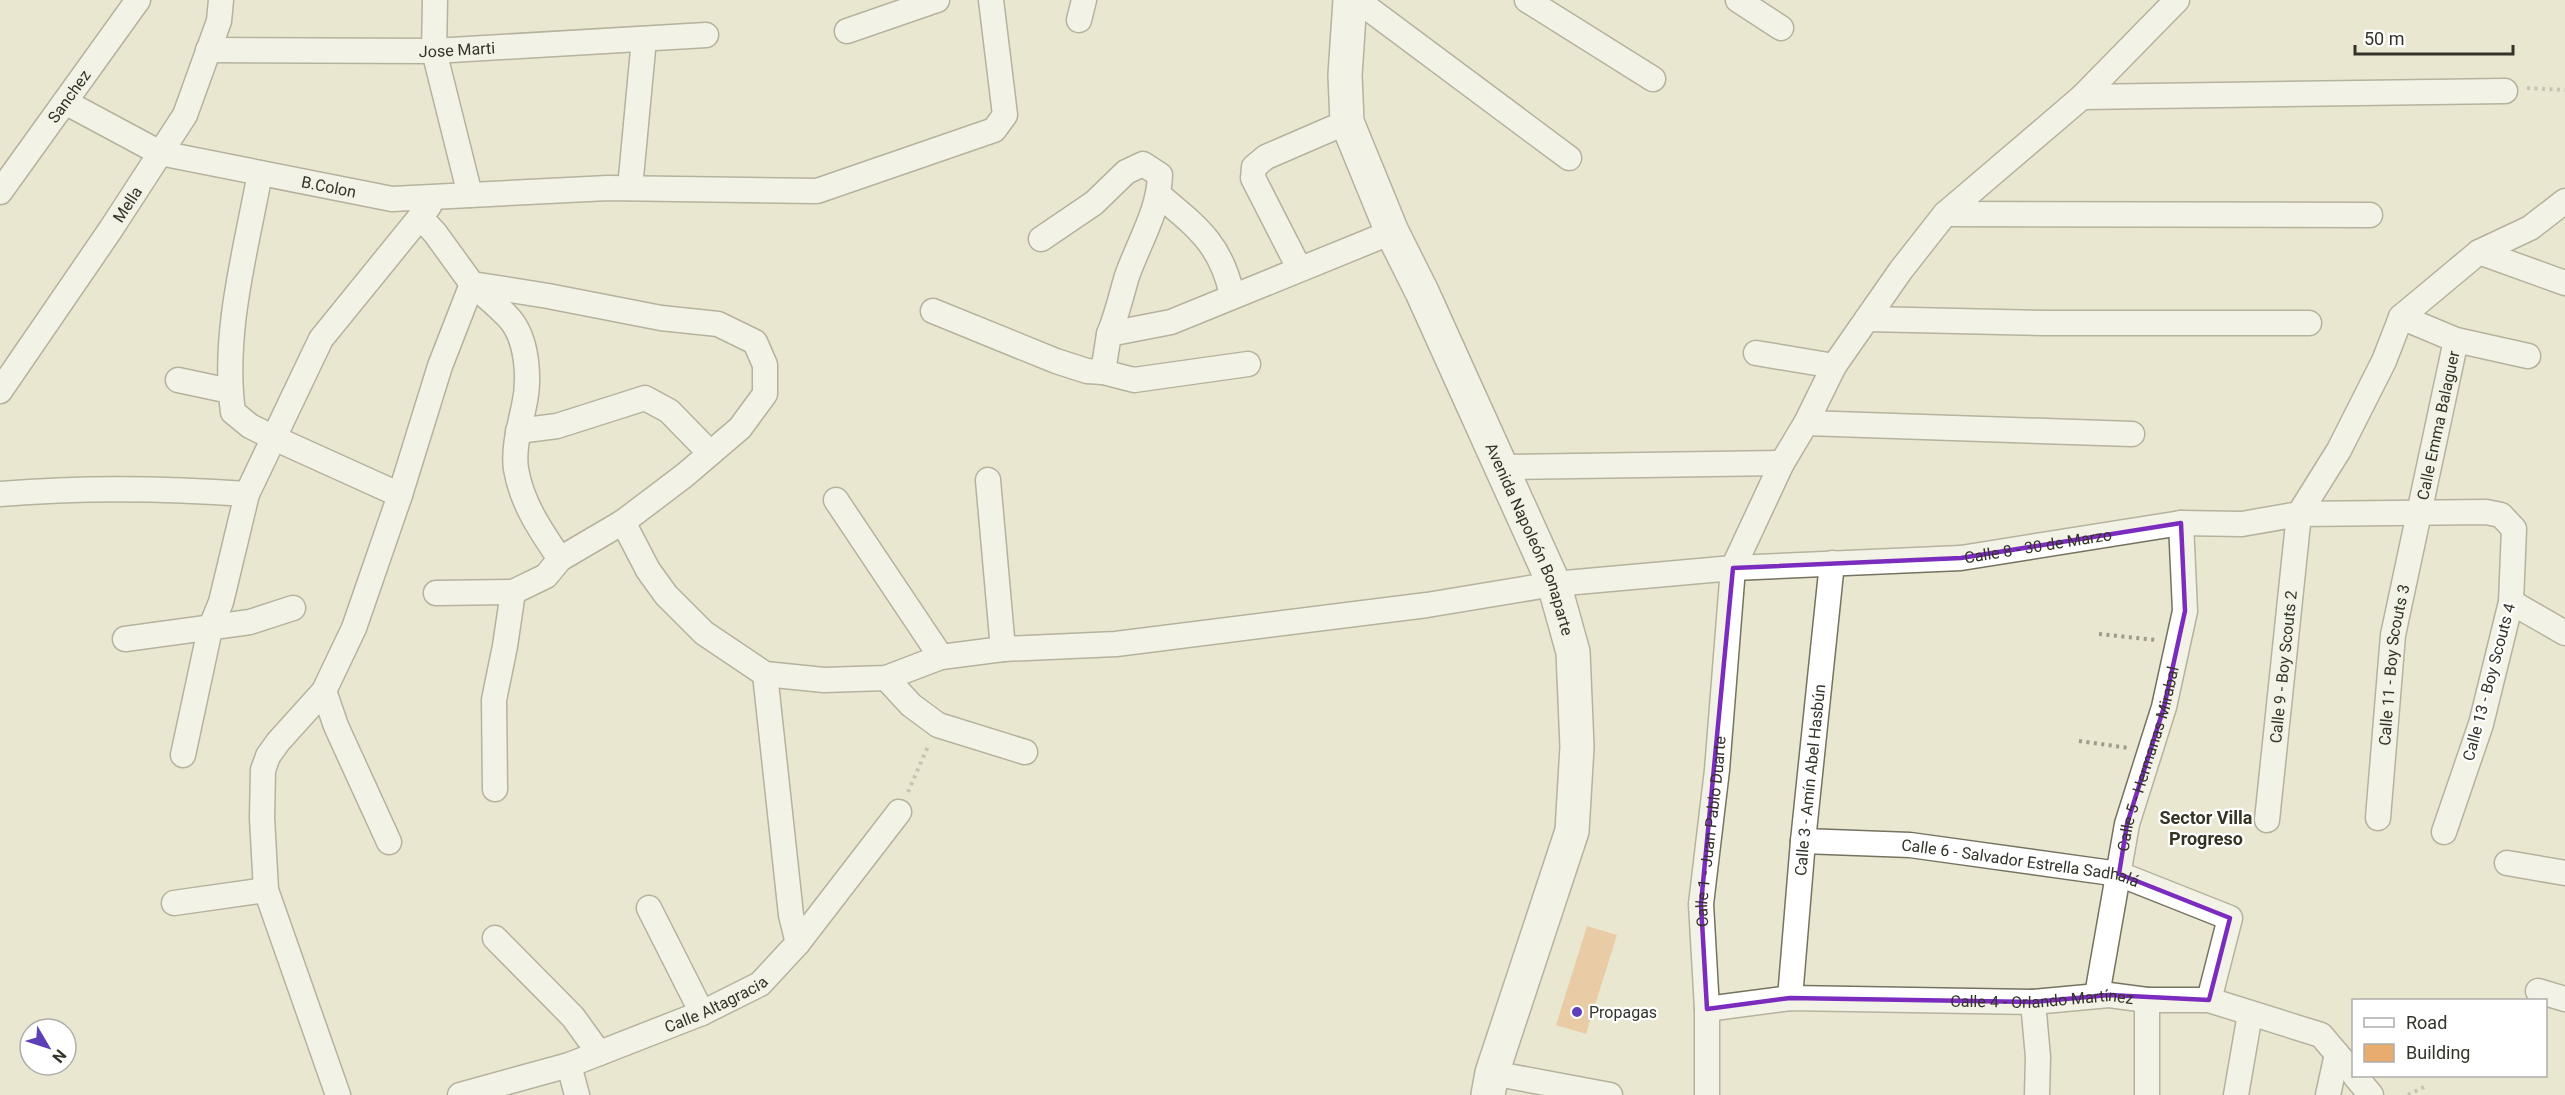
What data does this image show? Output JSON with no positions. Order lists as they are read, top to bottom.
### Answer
{
  "streets": {
    "main road": ["Avenida Napoleón Bonaparte"],
    "street": [
      "Jose Marti",
      "Sanchez",
      "B.Colon",
      "Mella",
      "Calle Emma Balaguer",
      "Calle 8 - 30 de Marzo",
      "Calle 11 - Boy Scouts 3",
      "Calle 9 - Boy Scouts 2",
      "Calle 13 - Boy Scouts 4",
      "Calle 5 - Hermanas Mirabal",
      "Calle 3 - Amín Abel Hasbún",
      "Calle 1 - Juan Pablo Duarte",
      "Calle 6 - Salvador Estrella Sadhalá",
      "Calle 4 - Orlando Martínez",
      "Calle Altagracia"
    ]
  },
  "crossings": [
    ["Jose Marti", "Mella"],
    ["Sanchez", "B.Colon"],
    ["B.Colon", "Mella"],
    ["Calle Emma Balaguer", "Calle 8 - 30 de Marzo"],
    ["Calle Emma Balaguer", "Calle 11 - Boy Scouts 3"],
    ["Avenida Napoleón Bonaparte", "Calle 8 - 30 de Marzo"],
    ["Calle 8 - 30 de Marzo", "Calle 11 - Boy Scouts 3"],
    ["Calle 8 - 30 de Marzo", "Calle 9 - Boy Scouts 2"],
    ["Calle 8 - 30 de Marzo", "Calle 13 - Boy Scouts 4"],
    ["Calle 8 - 30 de Marzo", "Calle 5 - Hermanas Mirabal"],
    ["Calle 8 - 30 de Marzo", "Calle 3 - Amín Abel Hasbún"],
    ["Calle 8 - 30 de Marzo", "Calle 1 - Juan Pablo Duarte"],
    ["Calle 5 - Hermanas Mirabal", "Calle 6 - Salvador Estrella Sadhalá"],
    ["Calle 5 - Hermanas Mirabal", "Calle 4 - Orlando Martínez"],
    ["Calle 3 - Amín Abel Hasbún", "Calle 6 - Salvador Estrella Sadhalá"],
    ["Calle 3 - Amín Abel Hasbún", "Calle 4 - Orlando Martínez"],
    ["Calle 1 - Juan Pablo Duarte", "Calle 4 - Orlando Martínez"],
    ["Calle 6 - Salvador Estrella Sadhalá", "Calle 4 - Orlando Martínez"]
  ],
  "districts": ["Sector Villa Progreso"],
  "places": ["Propagas"],
  "legend": ["Road", "Building"],
  "scale_bar": "50 m",
  "north": "bottom right"
}
